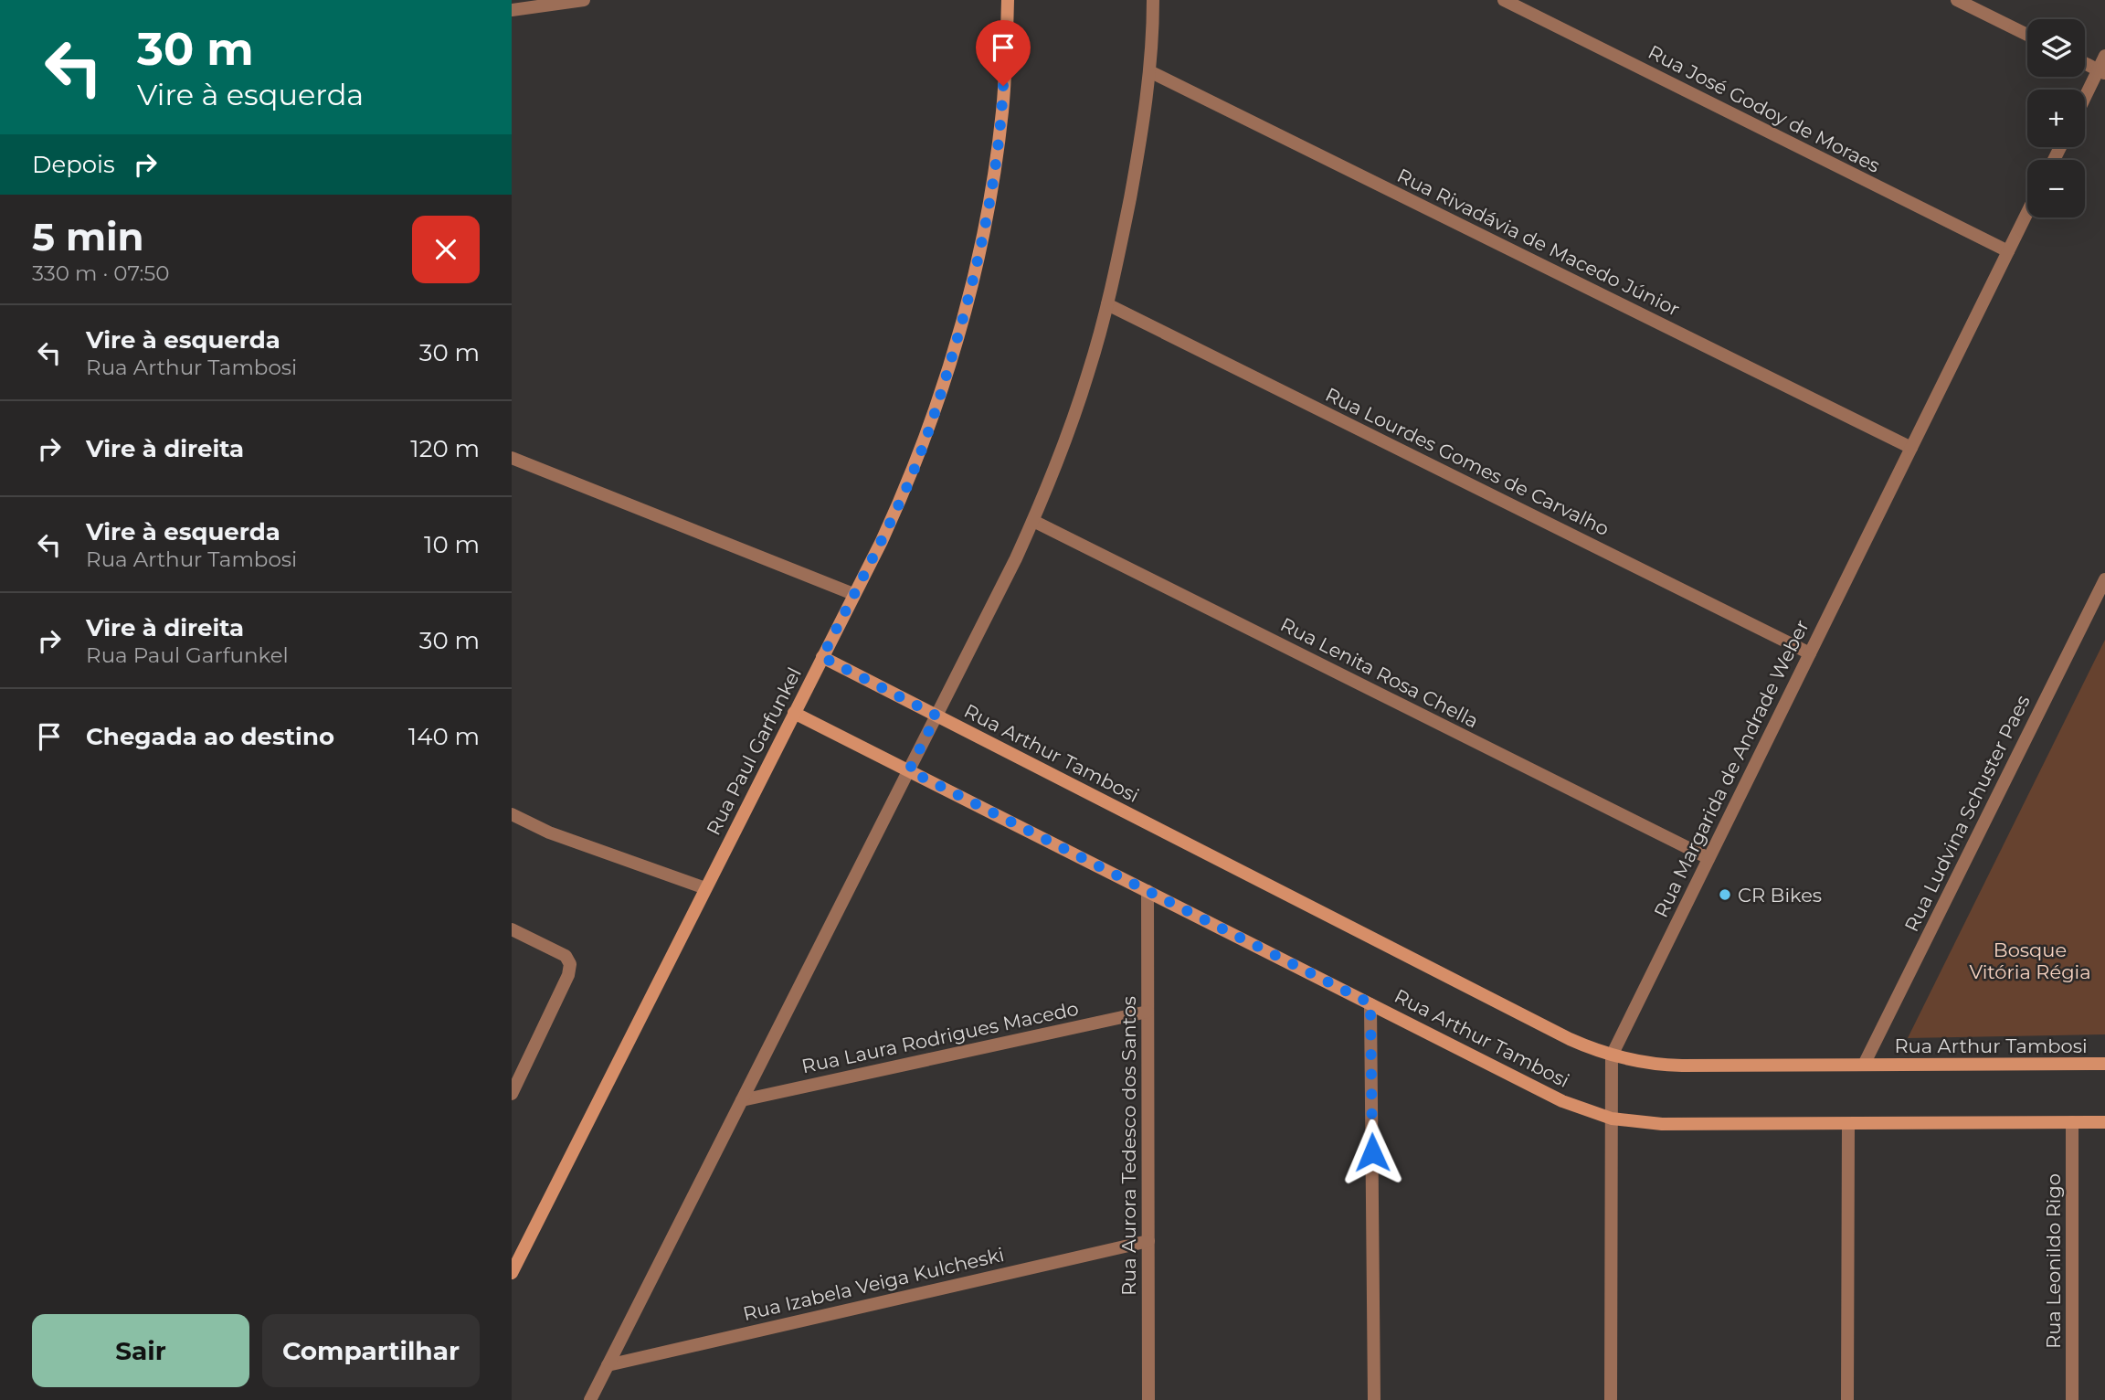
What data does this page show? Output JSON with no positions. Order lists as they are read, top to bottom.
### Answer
{
  "streets": {
    "street": [
      "Rua José Godoy de Moraes",
      "Rua Rivadávia de Macedo Júnior",
      "Rua Lourdes Gomes de Carvalho",
      "Rua Lenita Rosa Chella",
      "Rua Paul Garfunkel",
      "Rua Arthur Tambosi",
      "Rua Margarida de Andrade Weber",
      "Rua Ludvina Schuster Paes",
      "Rua Laura Rodrigues Macedo",
      "Rua Aurora Tedesco dos Santos",
      "Rua Leonildo Rigo",
      "Rua Izabela Veiga Kulcheski"
    ]
  },
  "crossings": [
    ["Rua José Godoy de Moraes", "Rua Margarida de Andrade Weber"],
    ["Rua Rivadávia de Macedo Júnior", "Rua Margarida de Andrade Weber"],
    ["Rua Lourdes Gomes de Carvalho", "Rua Margarida de Andrade Weber"],
    ["Rua Lenita Rosa Chella", "Rua Margarida de Andrade Weber"],
    ["Rua Paul Garfunkel", "Rua Arthur Tambosi"],
    ["Rua Arthur Tambosi", "Rua Margarida de Andrade Weber"],
    ["Rua Arthur Tambosi", "Rua Ludvina Schuster Paes"],
    ["Rua Arthur Tambosi", "Rua Aurora Tedesco dos Santos"],
    ["Rua Arthur Tambosi", "Rua Leonildo Rigo"],
    ["Rua Laura Rodrigues Macedo", "Rua Aurora Tedesco dos Santos"],
    ["Rua Aurora Tedesco dos Santos", "Rua Izabela Veiga Kulcheski"]
  ],
  "parks": ["Bosque Vitória Régia"],
  "places": ["CR Bikes"],
  "page": {
    "turn": ["30 m", "Vire à esquerda"],
    "map_buttons": ["+", "−"],
    "then": "Depois",
    "heading": ["5 min", "330 m · 07:50"],
    "list": [
      {
        "name": "Vire à esquerda",
        "note": "Rua Arthur Tambosi",
        "value": "30 m"
      },
      {
        "name": "Vire à direita",
        "value": "120 m"
      },
      {
        "name": "Vire à esquerda",
        "note": "Rua Arthur Tambosi",
        "value": "10 m"
      },
      {
        "name": "Vire à direita",
        "note": "Rua Paul Garfunkel",
        "value": "30 m"
      },
      {
        "name": "Chegada ao destino",
        "value": "140 m"
      }
    ],
    "buttons": ["Sair", "Compartilhar"]
  }
}
